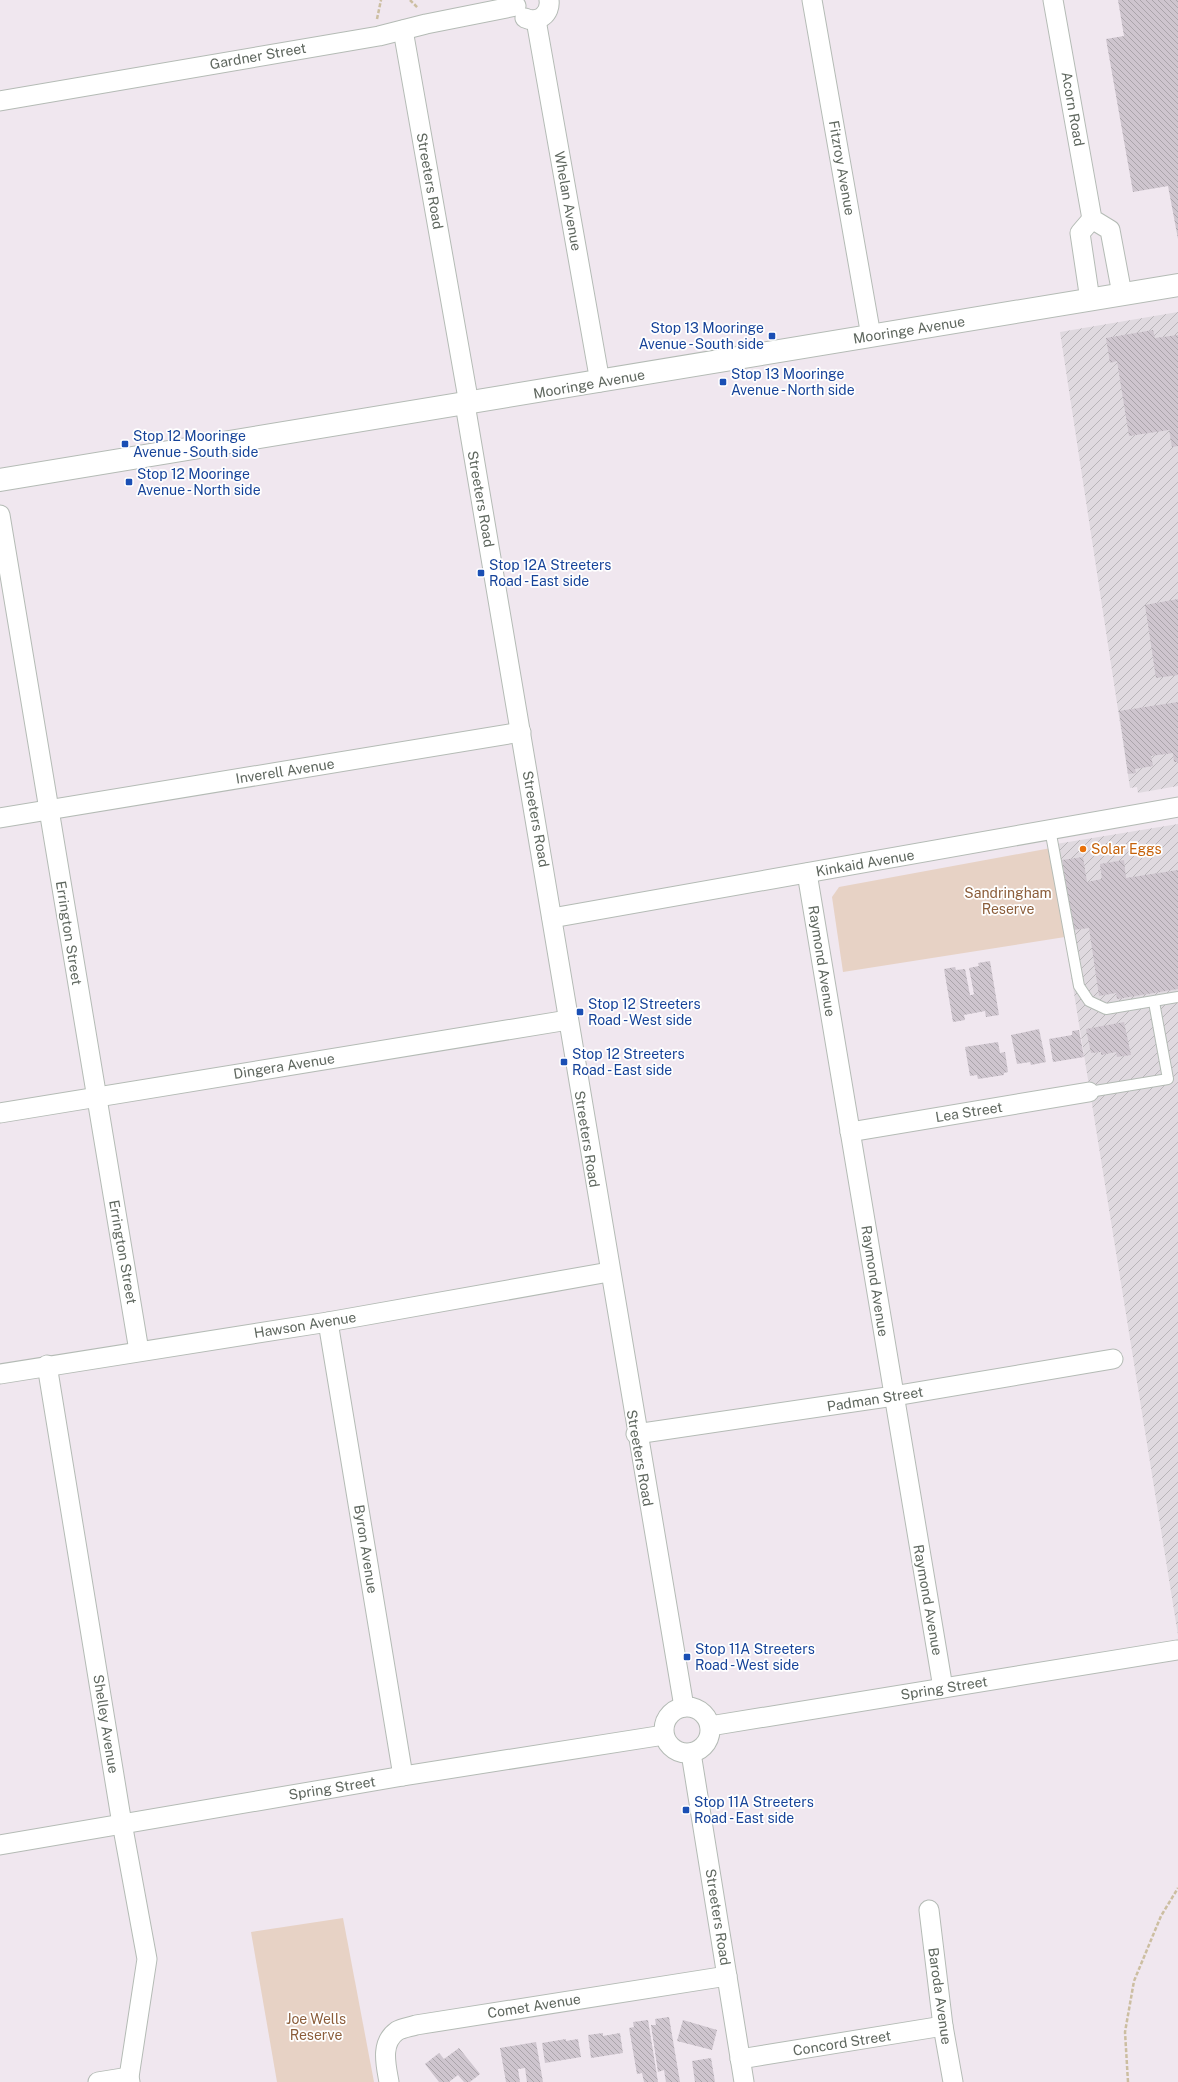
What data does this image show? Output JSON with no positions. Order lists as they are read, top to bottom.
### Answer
{
  "streets": {
    "street": [
      "Gardner Street",
      "Acorn Road",
      "Fitzroy Avenue",
      "Streeters Road",
      "Whelan Avenue",
      "Mooringe Avenue",
      "Inverell Avenue",
      "Kinkaid Avenue",
      "Errington Street",
      "Raymond Avenue",
      "Dingera Avenue",
      "Lea Street",
      "Hawson Avenue",
      "Padman Street",
      "Byron Avenue",
      "Spring Street",
      "Shelley Avenue",
      "Baroda Avenue",
      "Comet Avenue",
      "Concord Street"
    ]
  },
  "crossings": [
    ["Gardner Street", "Streeters Road"],
    ["Fitzroy Avenue", "Mooringe Avenue"],
    ["Streeters Road", "Mooringe Avenue"],
    ["Streeters Road", "Inverell Avenue"],
    ["Streeters Road", "Kinkaid Avenue"],
    ["Streeters Road", "Dingera Avenue"],
    ["Streeters Road", "Hawson Avenue"],
    ["Streeters Road", "Padman Street"],
    ["Streeters Road", "Spring Street"],
    ["Streeters Road", "Comet Avenue"],
    ["Streeters Road", "Concord Street"],
    ["Whelan Avenue", "Mooringe Avenue"],
    ["Inverell Avenue", "Errington Street"],
    ["Kinkaid Avenue", "Raymond Avenue"],
    ["Errington Street", "Dingera Avenue"],
    ["Errington Street", "Hawson Avenue"],
    ["Raymond Avenue", "Lea Street"],
    ["Raymond Avenue", "Padman Street"],
    ["Raymond Avenue", "Spring Street"],
    ["Hawson Avenue", "Byron Avenue"],
    ["Hawson Avenue", "Shelley Avenue"],
    ["Byron Avenue", "Spring Street"],
    ["Spring Street", "Shelley Avenue"],
    ["Baroda Avenue", "Concord Street"]
  ],
  "parks": ["Sandringham Reserve", "Joe Wells Reserve"],
  "places": {
    "transit": [
      "Stop 13 Mooringe Avenue - South side",
      "Stop 13 Mooringe Avenue - North side",
      "Stop 12 Mooringe Avenue - South side",
      "Stop 12 Mooringe Avenue - North side",
      "Stop 12A Streeters Road - East side",
      "Stop 12 Streeters Road - West side",
      "Stop 12 Streeters Road - East side",
      "Stop 11A Streeters Road - West side",
      "Stop 11A Streeters Road - East side"
    ],
    "other": ["Solar Eggs"]
  }
}
